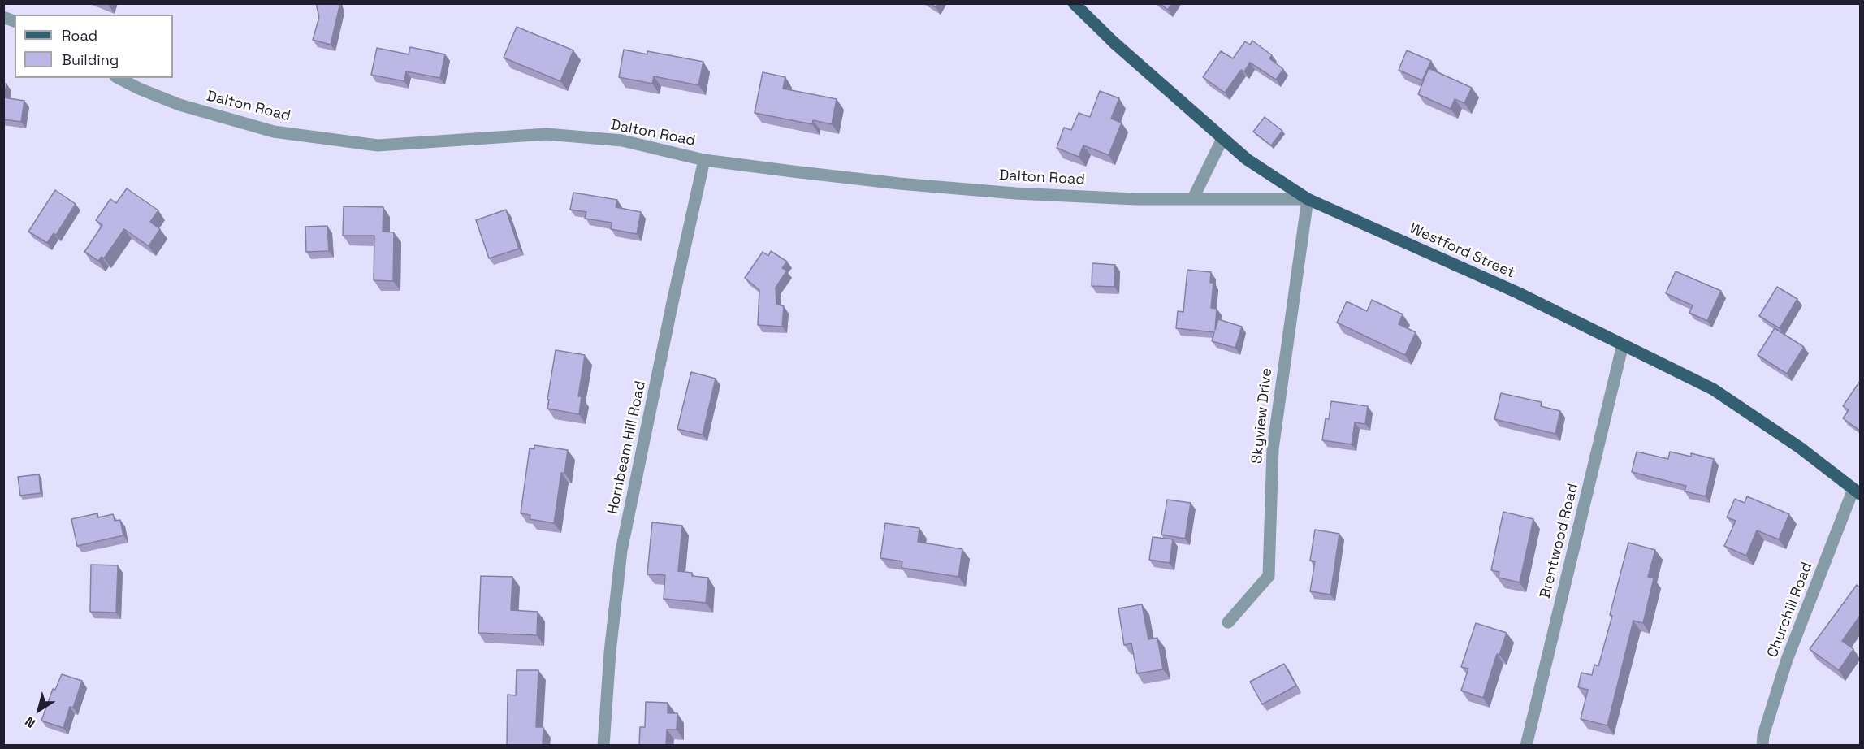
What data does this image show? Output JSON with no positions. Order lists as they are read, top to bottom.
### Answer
{
  "streets": {
    "main road": ["Westford Street"],
    "street": [
      "Dalton Road",
      "Skyview Drive",
      "Hornbeam Hill Road",
      "Brentwood Road",
      "Churchill Road"
    ]
  },
  "crossings": [
    ["Dalton Road", "Westford Street"],
    ["Dalton Road", "Skyview Drive"],
    ["Dalton Road", "Hornbeam Hill Road"],
    ["Westford Street", "Skyview Drive"],
    ["Westford Street", "Brentwood Road"],
    ["Westford Street", "Churchill Road"]
  ],
  "legend": ["Road", "Building"],
  "north": "bottom left"
}
